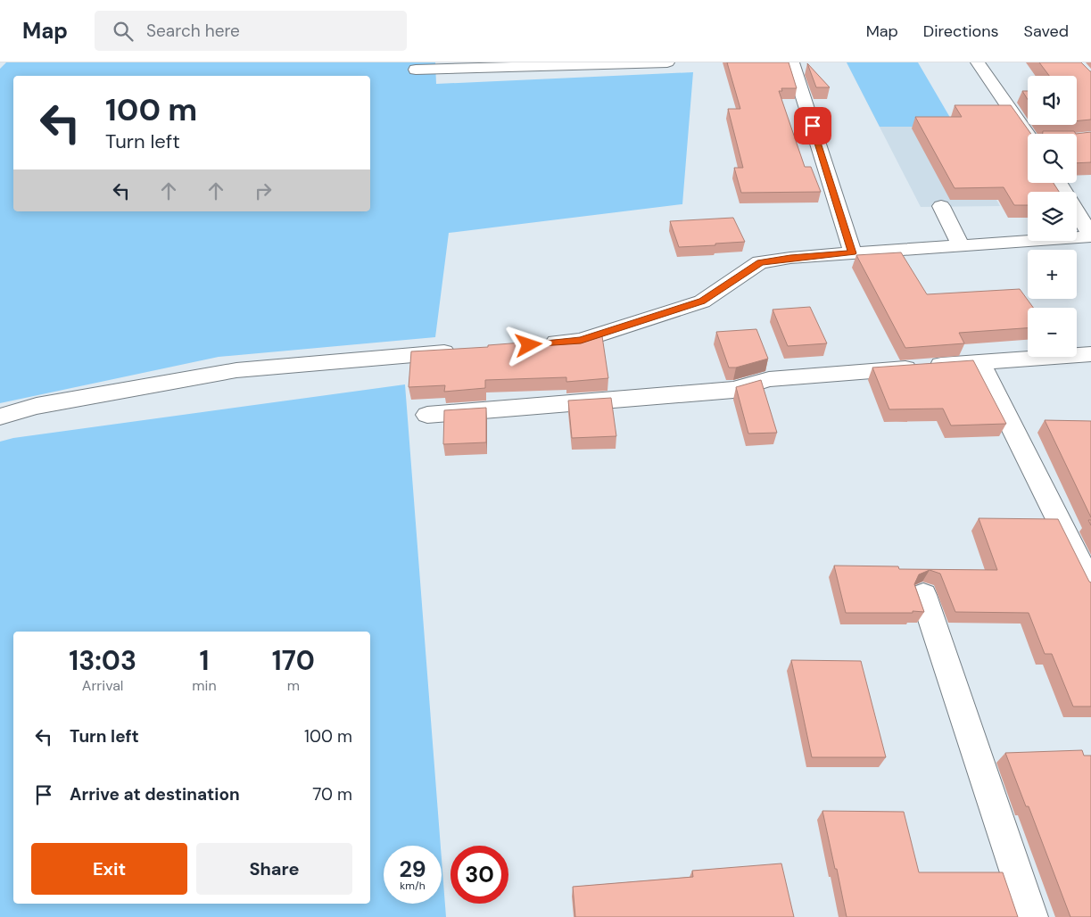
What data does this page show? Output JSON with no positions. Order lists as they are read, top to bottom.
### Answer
{
  "page": {
    "header": "Map",
    "search": "Search here",
    "nav": ["Map", "Directions", "Saved"],
    "map_buttons": ["+", "−"],
    "turn": ["100 m", "Turn left"],
    "eta": [
      "13:03",
      "Arrival",
      "1",
      "min",
      "170",
      "m"
    ],
    "list": [
      {
        "name": "Turn left",
        "value": "100 m"
      },
      {
        "name": "Arrive at destination",
        "value": "70 m"
      }
    ],
    "buttons": ["Exit", "Share"],
    "speed": "29 km/h",
    "limit": "30"
  }
}
